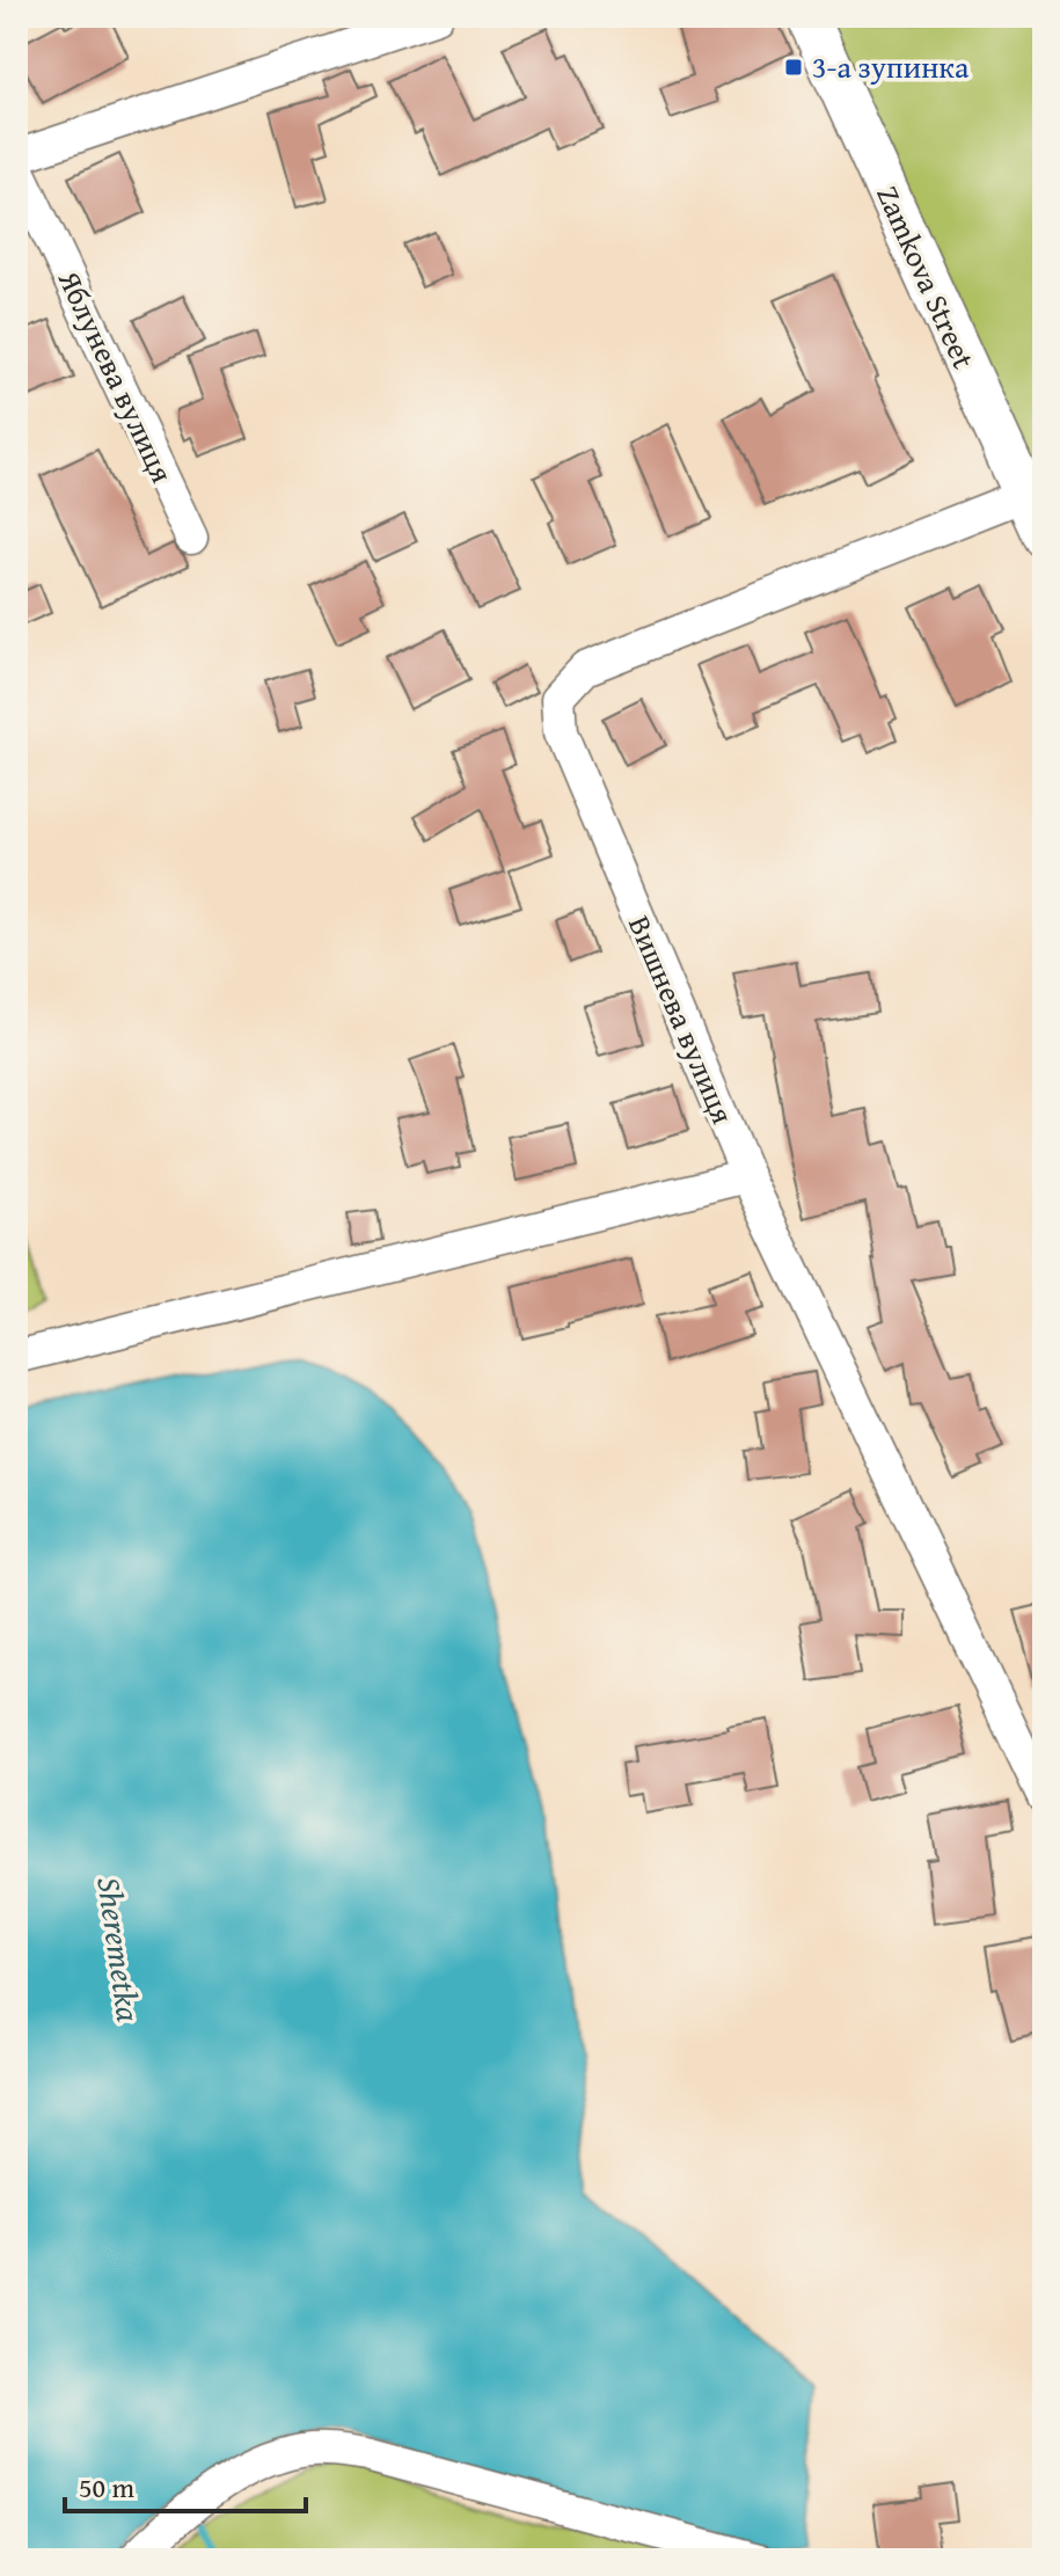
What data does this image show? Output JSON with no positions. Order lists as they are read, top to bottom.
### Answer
{
  "streets": {
    "street": ["Zamkova Street", "Яблунева вулиця", "Вишнева вулиця"]
  },
  "crossings": [
    ["Zamkova Street", "Вишнева вулиця"]
  ],
  "water": ["Sheremetka"],
  "places": {
    "transit": ["3-а зупинка"]
  },
  "scale_bar": "50 m"
}
